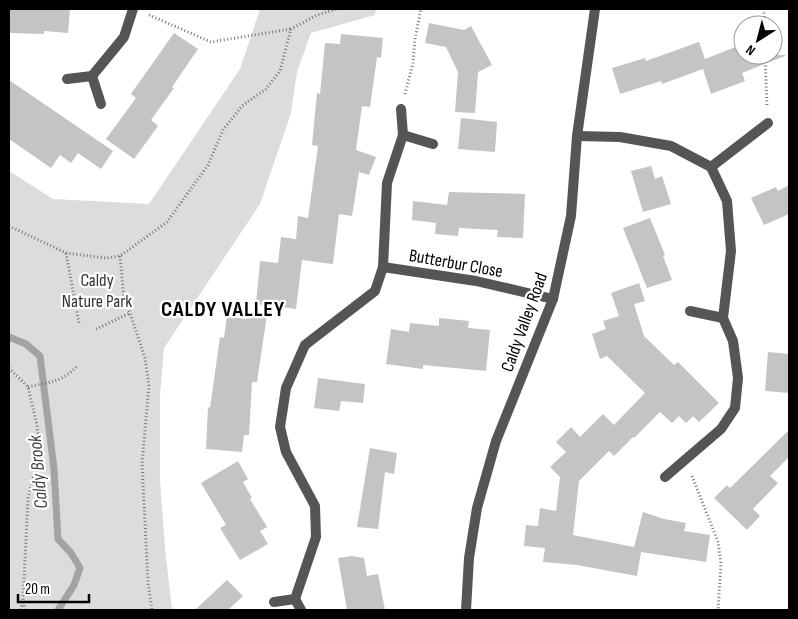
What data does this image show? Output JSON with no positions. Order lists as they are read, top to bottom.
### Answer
{
  "streets": {
    "street": ["Butterbur Close", "Caldy Valley Road"]
  },
  "crossings": [
    ["Butterbur Close", "Caldy Valley Road"]
  ],
  "districts": ["CALDY VALLEY"],
  "water": ["Caldy Brook"],
  "parks": ["Caldy Nature Park"],
  "scale_bar": "20 m",
  "north": "bottom left"
}
